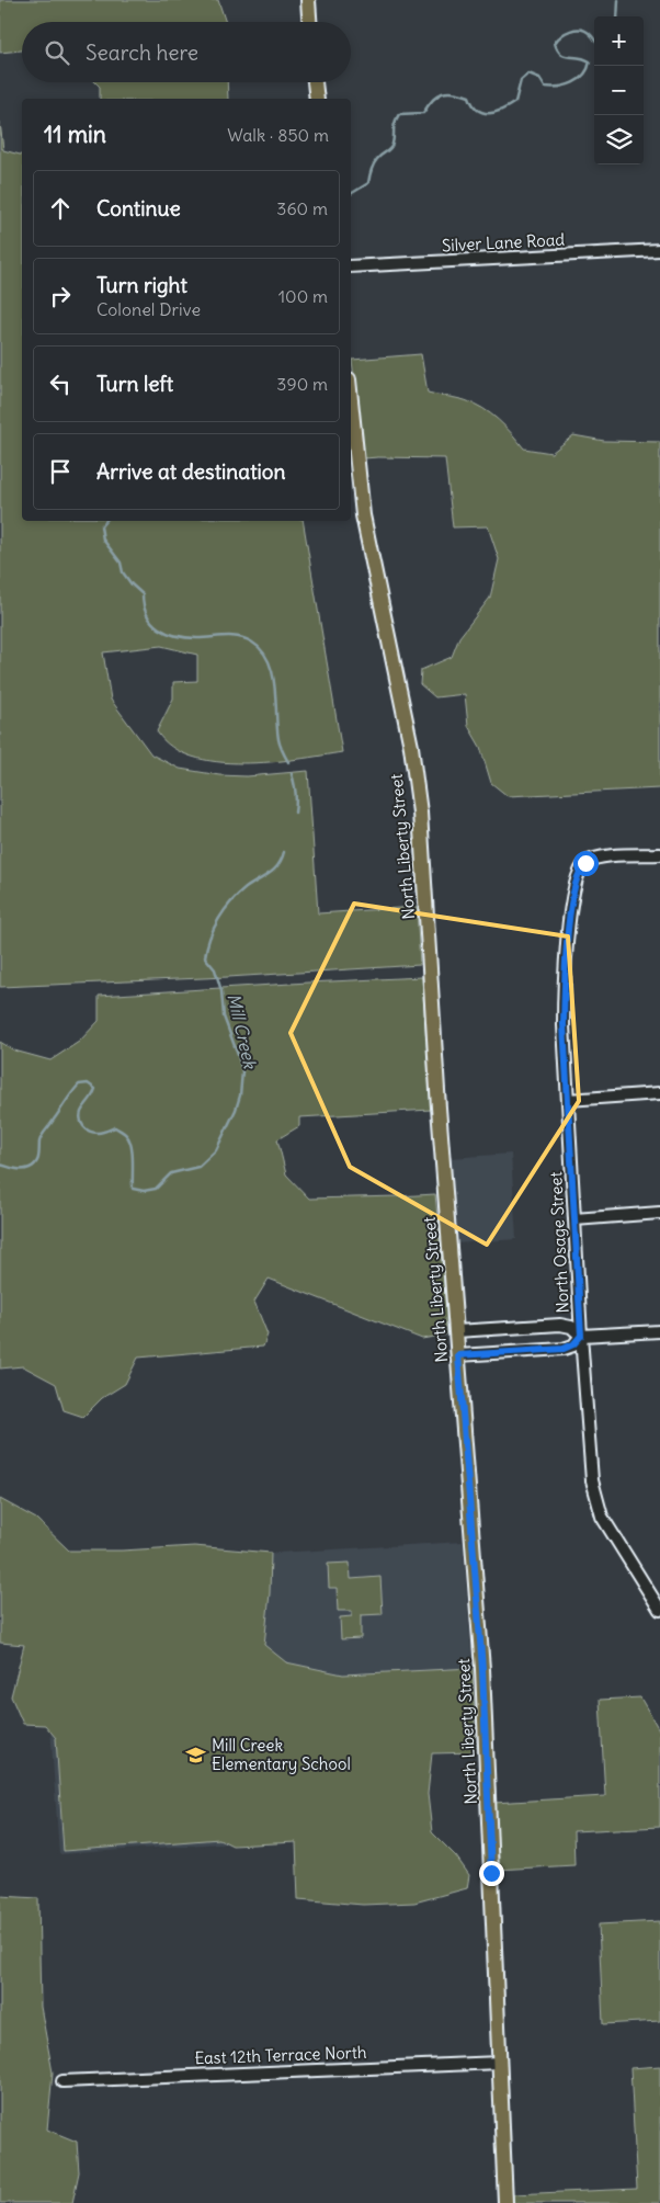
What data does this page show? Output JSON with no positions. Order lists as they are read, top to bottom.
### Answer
{
  "streets": {
    "main road": ["North Liberty Street"],
    "street": ["Silver Lane Road", "North Osage Street", "East 12th Terrace North"]
  },
  "crossings": [
    ["North Liberty Street", "East 12th Terrace North"]
  ],
  "water": ["Mill Creek"],
  "places": {
    "school or university": ["Mill Creek Elementary School"]
  },
  "page": {
    "map_buttons": ["+", "−"],
    "search": "Search here",
    "heading": ["11 min", "Walk · 850 m"],
    "list": [
      ["Continue", "360 m"],
      ["Turn right", "Colonel Drive", "100 m"],
      ["Turn left", "390 m"],
      "Arrive at destination"
    ]
  }
}
